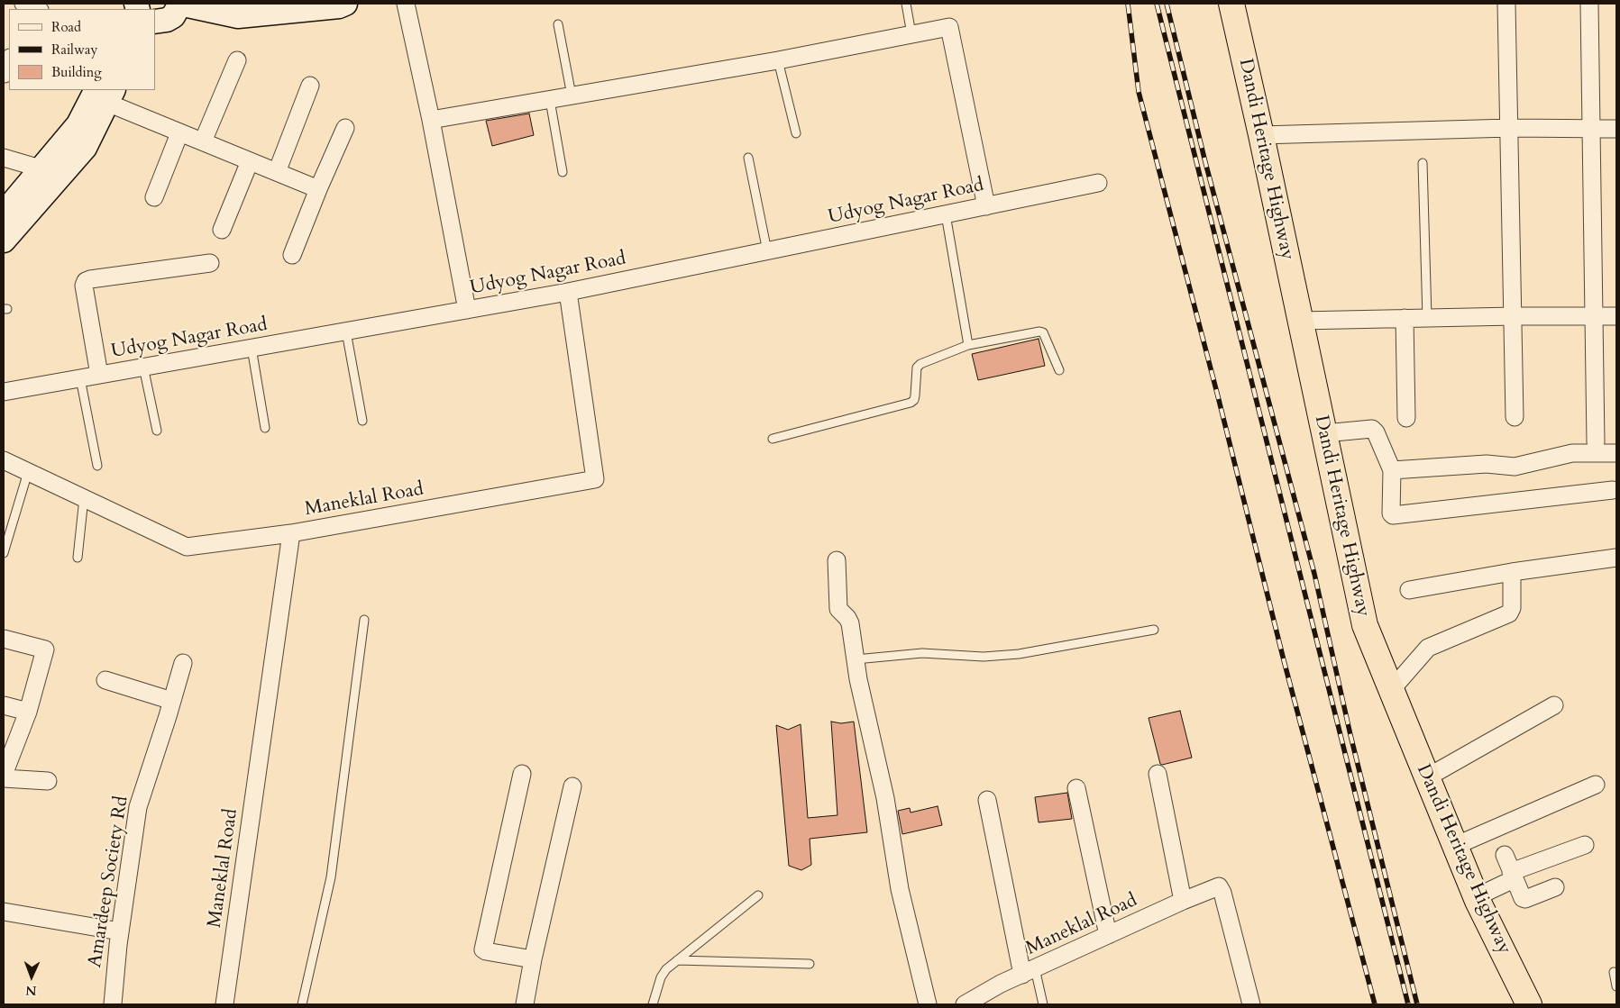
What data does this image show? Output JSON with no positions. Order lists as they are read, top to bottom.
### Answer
{
  "streets": {
    "highway": ["Dandi Heritage Highway"],
    "street": ["Udyog Nagar Road", "Maneklal Road", "Amardeep Society Rd"]
  },
  "crossings": [
    ["Udyog Nagar Road", "Maneklal Road"]
  ],
  "legend": ["Road", "Railway", "Building"],
  "north": "bottom"
}
